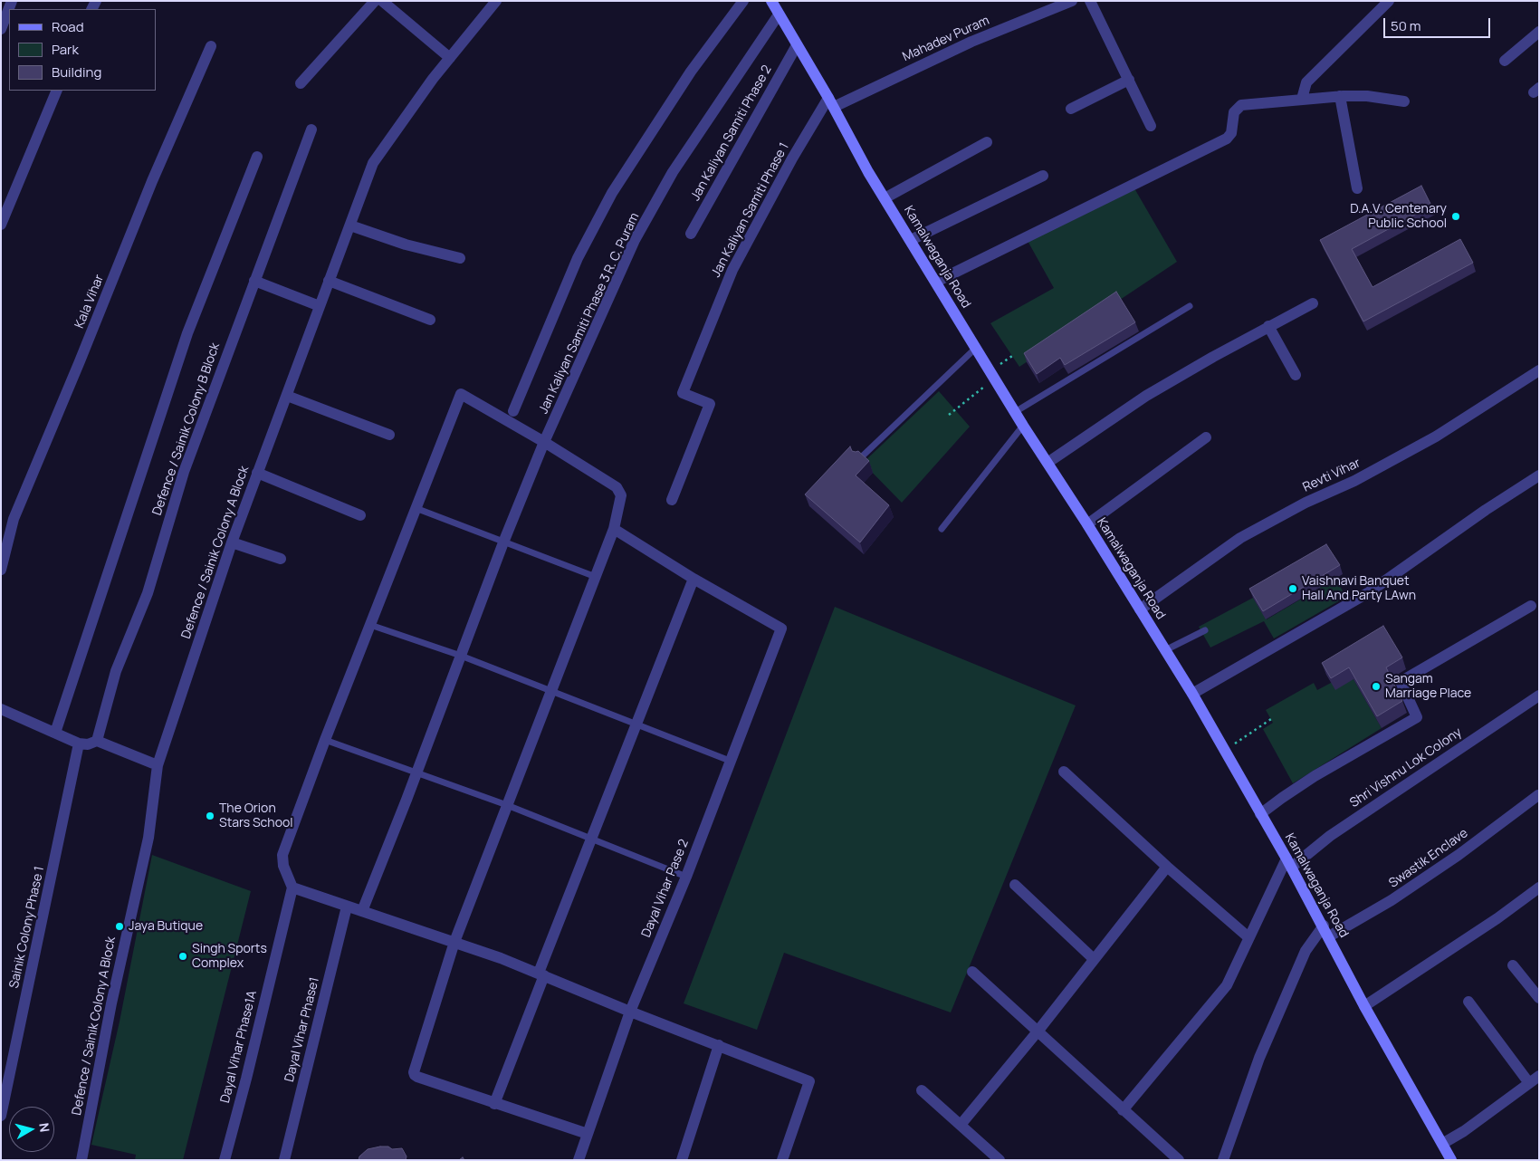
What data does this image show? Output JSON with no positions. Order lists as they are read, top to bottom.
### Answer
{
  "streets": {
    "main road": ["Kamalwaganja Road"],
    "street": [
      "Mahadev Puram",
      "Jan Kaliyan Samiti Phase 2",
      "Jan Kaliyan Samiti Phase 1",
      "Kala Vihar",
      "Jan Kaliyan Samiti Phase 3 R. C. Puram",
      "Defence / Sainik Colony B Block",
      "Revti Vihar",
      "Defence / Sainik Colony A Block",
      "Shri Vishnu Lok Colony",
      "Swastik Enclave",
      "Dayal Vihar Pase 2",
      "Sainik Colony Phase 1",
      "Dayal Vihar Phase1",
      "Dayal Vihar Phase1A"
    ]
  },
  "crossings": [
    ["Mahadev Puram", "Jan Kaliyan Samiti Phase 1"],
    ["Mahadev Puram", "Kamalwaganja Road"],
    ["Jan Kaliyan Samiti Phase 2", "Kamalwaganja Road"],
    ["Jan Kaliyan Samiti Phase 1", "Kamalwaganja Road"],
    ["Kamalwaganja Road", "Jan Kaliyan Samiti Phase 3 R. C. Puram"],
    ["Kamalwaganja Road", "Revti Vihar"],
    ["Kamalwaganja Road", "Shri Vishnu Lok Colony"],
    ["Kamalwaganja Road", "Swastik Enclave"]
  ],
  "places": [
    "D.A.V. Centenary Public School",
    "Vaishnavi Banquet Hall And Party LAwn",
    "Sangam Marriage Place",
    "The Orion Stars School",
    "Jaya Butique",
    "Singh Sports Complex"
  ],
  "legend": ["Road", "Park", "Building"],
  "scale_bar": "50 m",
  "north": "right"
}
